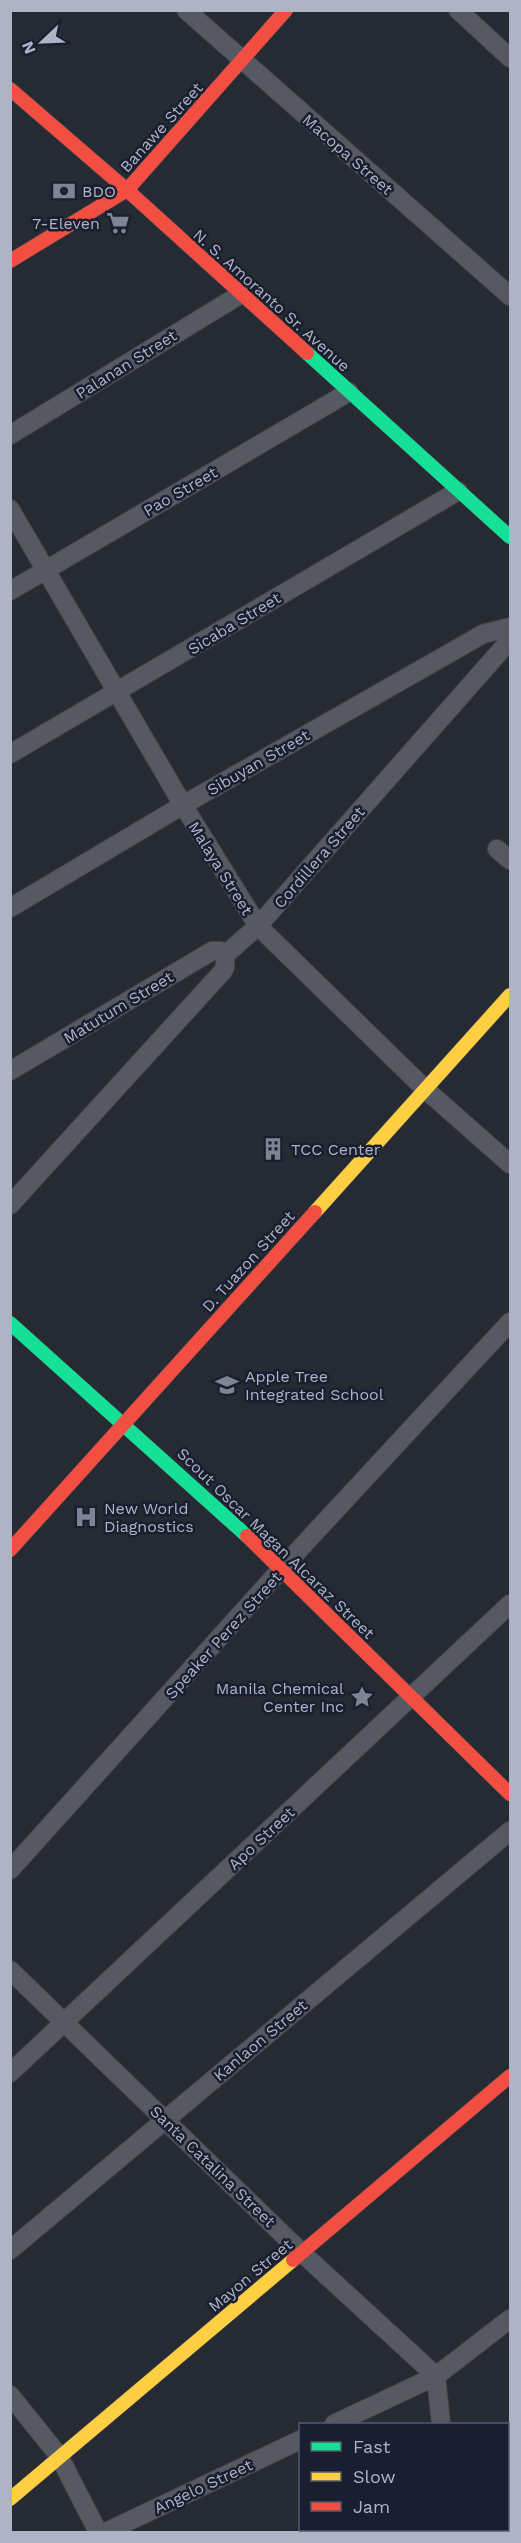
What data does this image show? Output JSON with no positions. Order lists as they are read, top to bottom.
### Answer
{
  "streets": {
    "street": [
      "Banawe Street",
      "Macopa Street",
      "N. S. Amoranto Sr. Avenue",
      "Palanan Street",
      "Pao Street",
      "Sicaba Street",
      "Sibuyan Street",
      "Cordillera Street",
      "Malaya Street",
      "Matutum Street",
      "D. Tuazon Street",
      "Scout Oscar Magan Alcaraz Street",
      "Speaker Perez Street",
      "Apo Street",
      "Kanlaon Street",
      "Santa Catalina Street",
      "Mayon Street",
      "Angelo Street"
    ]
  },
  "crossings": [
    ["Banawe Street", "Macopa Street"],
    ["Banawe Street", "N. S. Amoranto Sr. Avenue"],
    ["N. S. Amoranto Sr. Avenue", "Palanan Street"],
    ["N. S. Amoranto Sr. Avenue", "Pao Street"],
    ["N. S. Amoranto Sr. Avenue", "Sicaba Street"],
    ["Pao Street", "Malaya Street"],
    ["Sicaba Street", "Malaya Street"],
    ["Sibuyan Street", "Malaya Street"],
    ["Cordillera Street", "Malaya Street"],
    ["Cordillera Street", "Matutum Street"],
    ["Malaya Street", "D. Tuazon Street"],
    ["D. Tuazon Street", "Scout Oscar Magan Alcaraz Street"],
    ["Scout Oscar Magan Alcaraz Street", "Speaker Perez Street"],
    ["Scout Oscar Magan Alcaraz Street", "Apo Street"],
    ["Apo Street", "Santa Catalina Street"],
    ["Kanlaon Street", "Santa Catalina Street"],
    ["Santa Catalina Street", "Mayon Street"]
  ],
  "places": {
    "bank": ["BDO"],
    "supermarket": ["7-Eleven"],
    "building": ["TCC Center"],
    "school or university": ["Apple Tree Integrated School"],
    "hospital": ["New World Diagnostics"],
    "place": ["Manila Chemical Center Inc"]
  },
  "legend": ["Fast", "Slow", "Jam"],
  "north": "bottom left"
}
